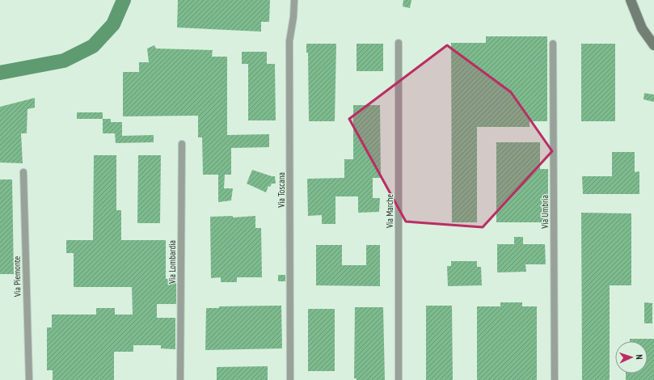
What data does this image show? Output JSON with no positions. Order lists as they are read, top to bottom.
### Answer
{
  "streets": {
    "street": [
      "Via Toscana",
      "Via Marche",
      "Via Umbria",
      "Via Lombardia",
      "Via Piemonte"
    ]
  },
  "north": "right"
}
